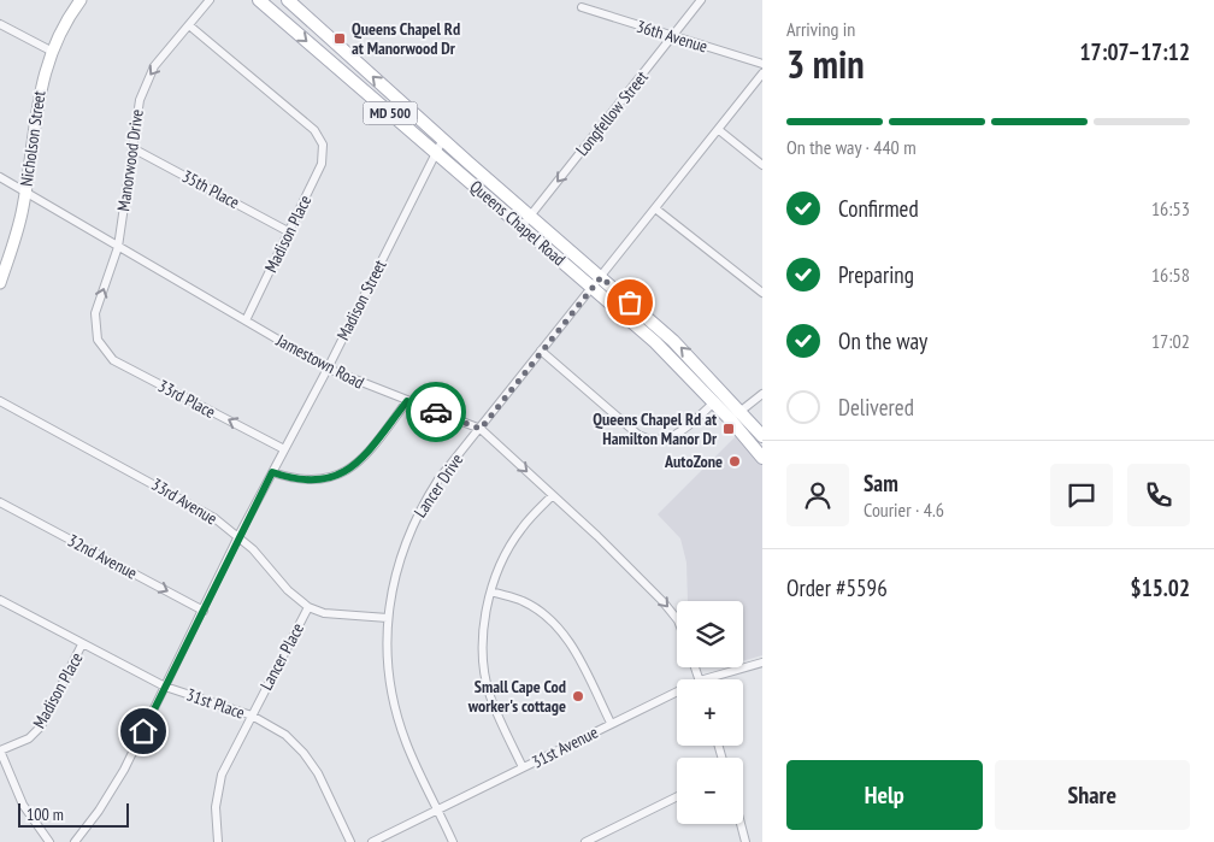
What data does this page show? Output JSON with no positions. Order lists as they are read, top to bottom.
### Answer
{
  "streets": {
    "main road": ["MD 500", "Queens Chapel Road"],
    "street": [
      "36th Avenue",
      "Longfellow Street",
      "Nicholson Street",
      "Manorwood Drive",
      "35th Place",
      "Madison Place",
      "Madison Street",
      "Jamestown Road",
      "33rd Place",
      "Lancer Drive",
      "33rd Avenue",
      "32nd Avenue",
      "Lancer Place",
      "31st Place",
      "31st Avenue"
    ]
  },
  "crossings": [
    ["36th Avenue", "Longfellow Street"],
    ["Longfellow Street", "Queens Chapel Road"],
    ["Nicholson Street", "Jamestown Road"],
    ["Manorwood Drive", "35th Place"],
    ["Manorwood Drive", "Madison Place"],
    ["Manorwood Drive", "Jamestown Road"],
    ["Manorwood Drive", "33rd Place"],
    ["35th Place", "Madison Place"],
    ["Queens Chapel Road", "Madison Street"],
    ["Queens Chapel Road", "Lancer Drive"],
    ["Madison Place", "Jamestown Road"],
    ["Madison Place", "31st Place"],
    ["Madison Street", "Jamestown Road"],
    ["Madison Street", "33rd Place"],
    ["Madison Street", "33rd Avenue"],
    ["Madison Street", "32nd Avenue"],
    ["Madison Street", "31st Place"],
    ["Jamestown Road", "Lancer Drive"],
    ["Lancer Drive", "33rd Avenue"],
    ["Lancer Drive", "31st Avenue"],
    ["33rd Avenue", "Lancer Place"],
    ["Lancer Place", "31st Place"]
  ],
  "one_way": ["Longfellow Street", "33rd Place", "32nd Avenue"],
  "places": {
    "transit": ["Queens Chapel Rd at Manorwood Dr", "Queens Chapel Rd at Hamilton Manor Dr"],
    "other": ["AutoZone", "Small Cape Cod worker's cottage"]
  },
  "scale_bar": "100 m",
  "page": {
    "heading": ["3 min", "Arriving in", "17:07–17:12"],
    "panel": [
      "Sam",
      "Courier · 4.6",
      "Order #5596",
      "$15.02"
    ],
    "bar": "On the way · 440 m",
    "list": [
      ["Confirmed", "16:53"],
      ["Preparing", "16:58"],
      ["On the way", "17:02"],
      "Delivered"
    ],
    "map_buttons": ["+", "−"],
    "buttons": ["Help", "Share"],
    "scale": "100 m"
  }
}
